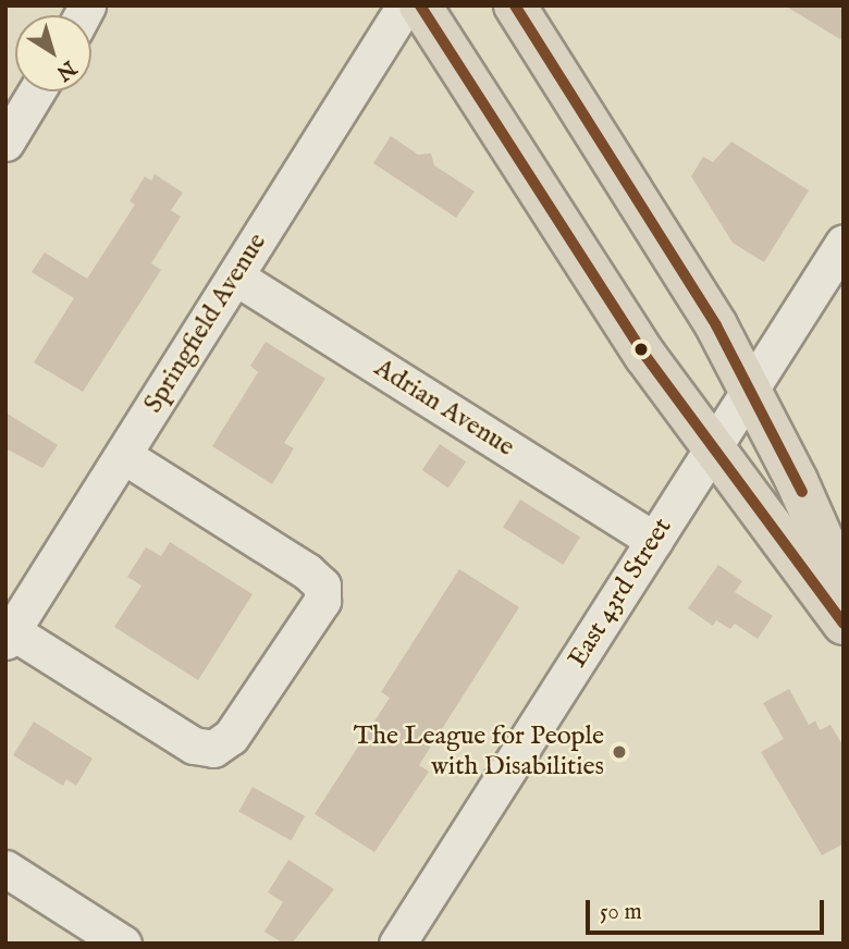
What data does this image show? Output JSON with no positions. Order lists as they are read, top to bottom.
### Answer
{
  "streets": {
    "street": ["Springfield Avenue", "Adrian Avenue", "East 43rd Street"]
  },
  "crossings": [
    ["Springfield Avenue", "Adrian Avenue"],
    ["Adrian Avenue", "East 43rd Street"]
  ],
  "places": ["The League for People with Disabilities"],
  "scale_bar": "50 m",
  "north": "bottom right"
}
